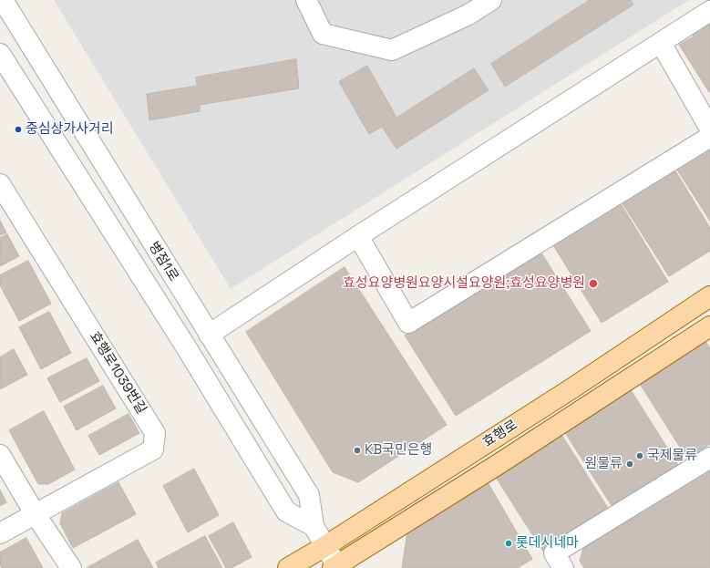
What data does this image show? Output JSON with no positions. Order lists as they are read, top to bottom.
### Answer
{
  "streets": {
    "main road": ["효행로"],
    "street": ["병점1로", "효행로1039번길"]
  },
  "crossings": [
    ["병점1로", "효행로"]
  ],
  "places": [
    "중심상가사거리",
    "효성요양병원요양시설요양원;효성요양병원",
    "KB국민은행",
    "국제물류",
    "원물류",
    "롯데시네마"
  ]
}
